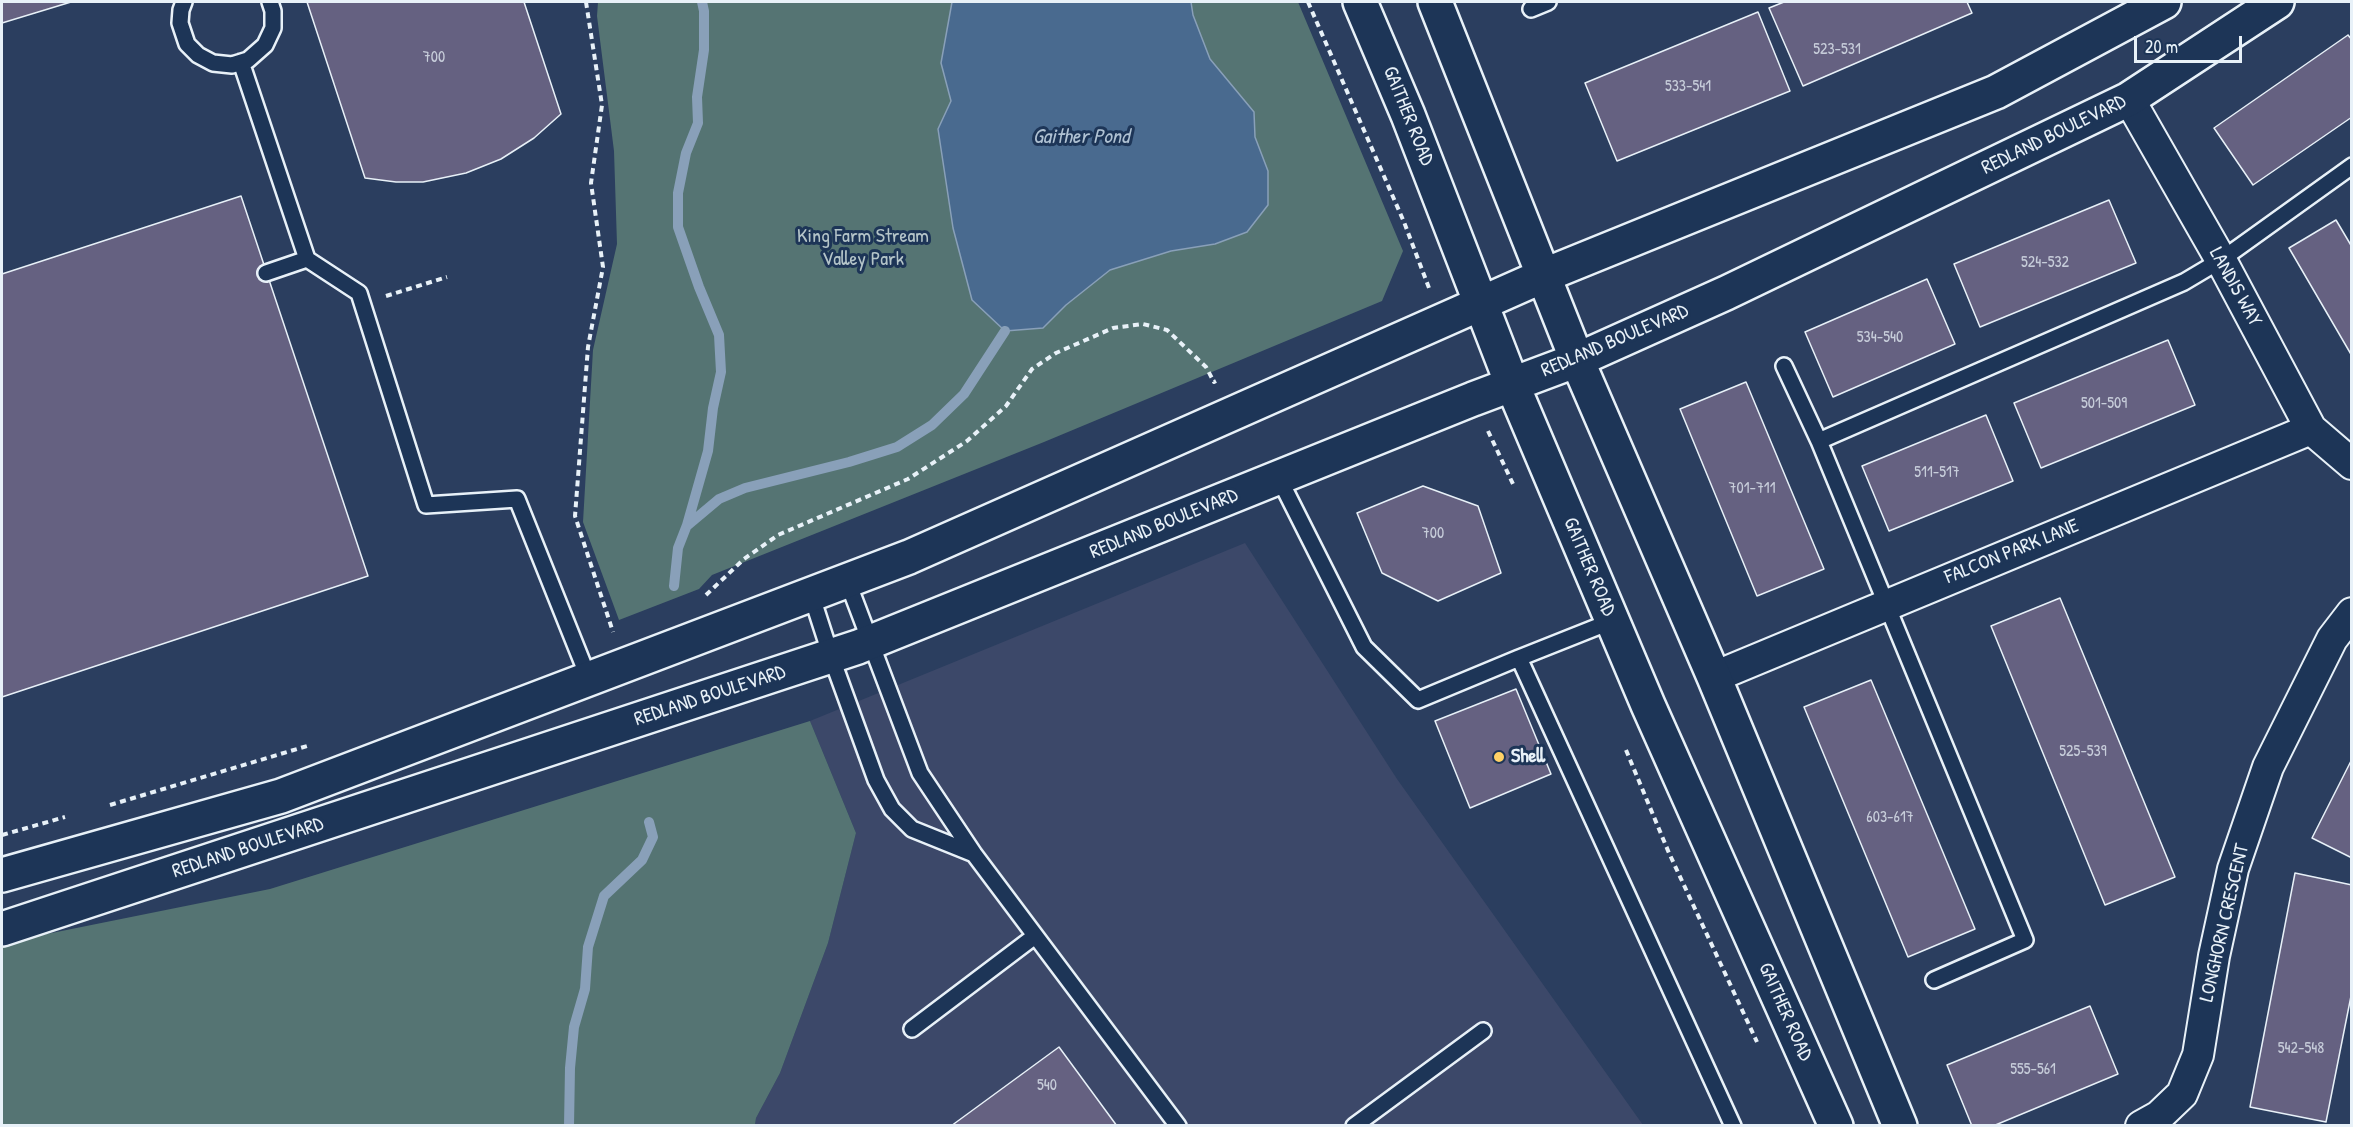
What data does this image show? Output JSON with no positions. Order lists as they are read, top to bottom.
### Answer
{
  "streets": {
    "main road": ["GAITHER ROAD", "REDLAND BOULEVARD"],
    "street": ["LANDIS WAY", "FALCON PARK LANE", "LONGHORN CRESCENT"]
  },
  "crossings": [
    ["GAITHER ROAD", "REDLAND BOULEVARD"],
    ["REDLAND BOULEVARD", "LANDIS WAY"],
    ["LANDIS WAY", "FALCON PARK LANE"]
  ],
  "water": ["Gaither Pond"],
  "parks": ["King Farm Stream Valley Park"],
  "places": ["Shell"],
  "house_numbers": [
    "523-531",
    "700",
    "533-541",
    "524-532",
    "534-540",
    "501-509",
    "511-517",
    "701-711",
    "700",
    "525-539",
    "603-617",
    "542-548",
    "555-561",
    "540"
  ],
  "scale_bar": "20 m"
}
